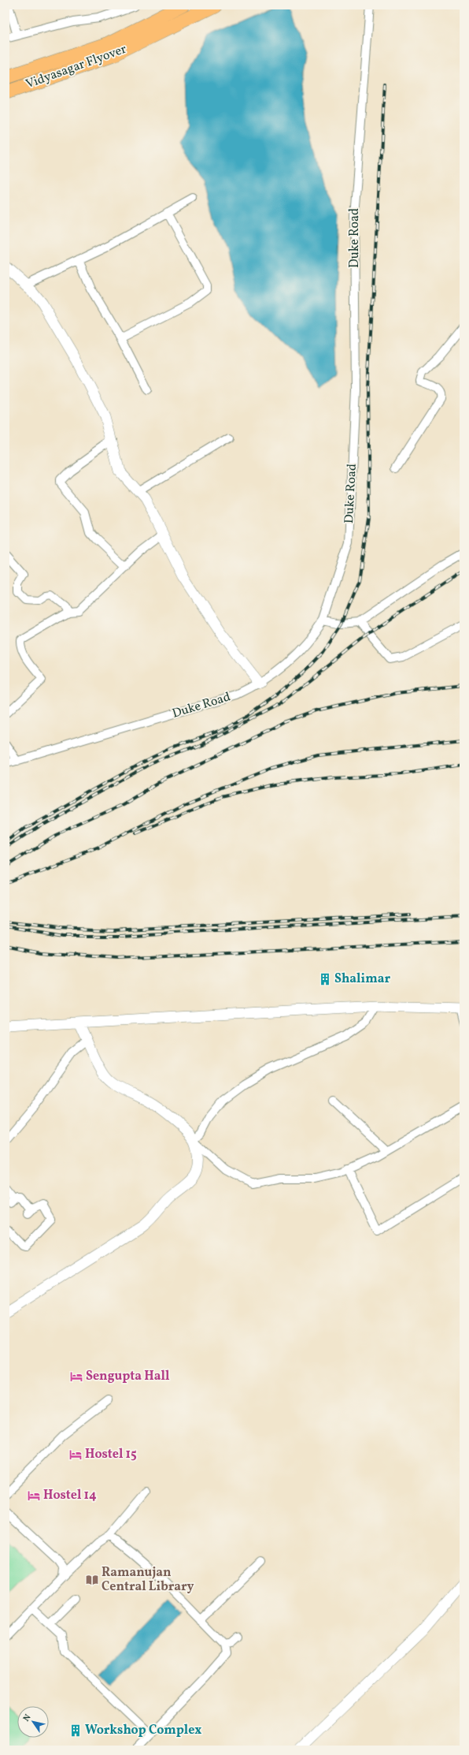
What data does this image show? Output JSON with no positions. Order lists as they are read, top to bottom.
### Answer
{
  "streets": {
    "highway": ["Vidyasagar Flyover"],
    "street": ["Duke Road"]
  },
  "places": {
    "building": ["Shalimar", "Workshop Complex"],
    "hotel": ["Sengupta Hall", "Hostel 15", "Hostel 14"],
    "library": ["Ramanujan Central Library"]
  },
  "north": "top left"
}
